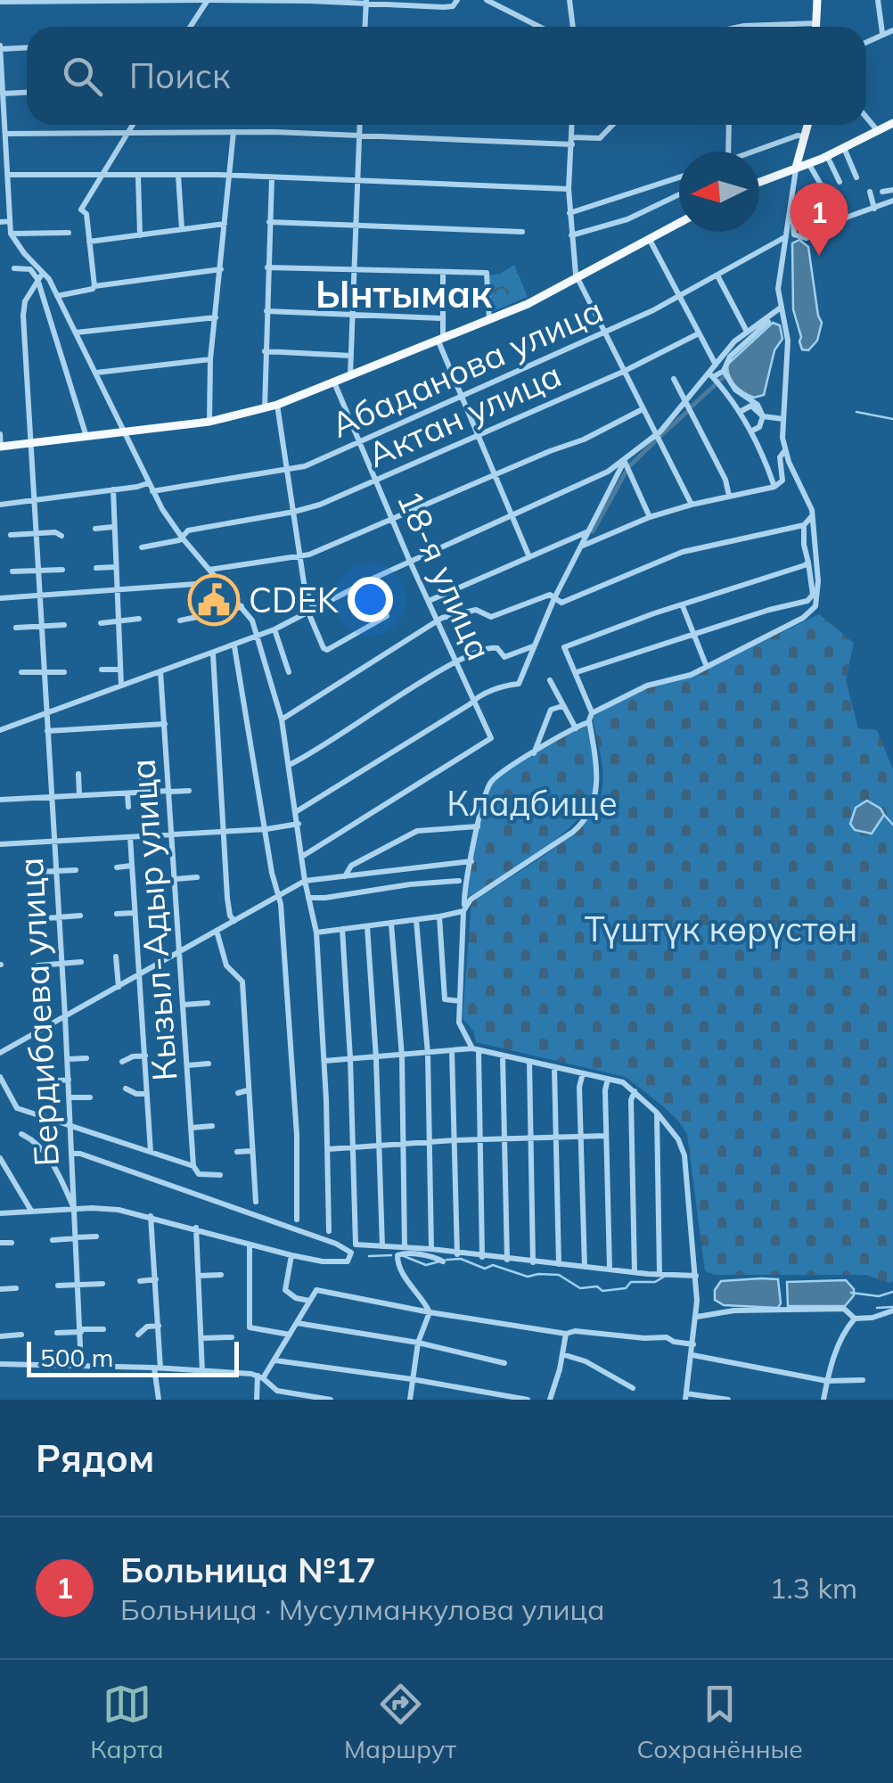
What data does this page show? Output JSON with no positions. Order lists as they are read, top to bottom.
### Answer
{
  "streets": {
    "street": [
      "Абаданова улица",
      "Актан улица",
      "18-я улица",
      "Кызыл-Адыр улица",
      "Бердибаева улица"
    ]
  },
  "crossings": [
    ["Абаданова улица", "18-я улица"],
    ["Актан улица", "18-я улица"]
  ],
  "districts": ["Ынтымак"],
  "parks": ["Кладбище", "Түштүк көрүстөн"],
  "places": {
    "public building": ["CDEK"]
  },
  "scale_bar": "500 m",
  "north": "left",
  "page": {
    "search": "Поиск",
    "pins": "1",
    "scale": "500 m",
    "heading": "Рядом",
    "list": [
      {
        "mark": "1",
        "name": "Больница №17",
        "note": "Больница · Мусулманкулова улица",
        "value": "1.3 km"
      }
    ],
    "nav": ["Карта", "Маршрут", "Сохранённые"]
  }
}
